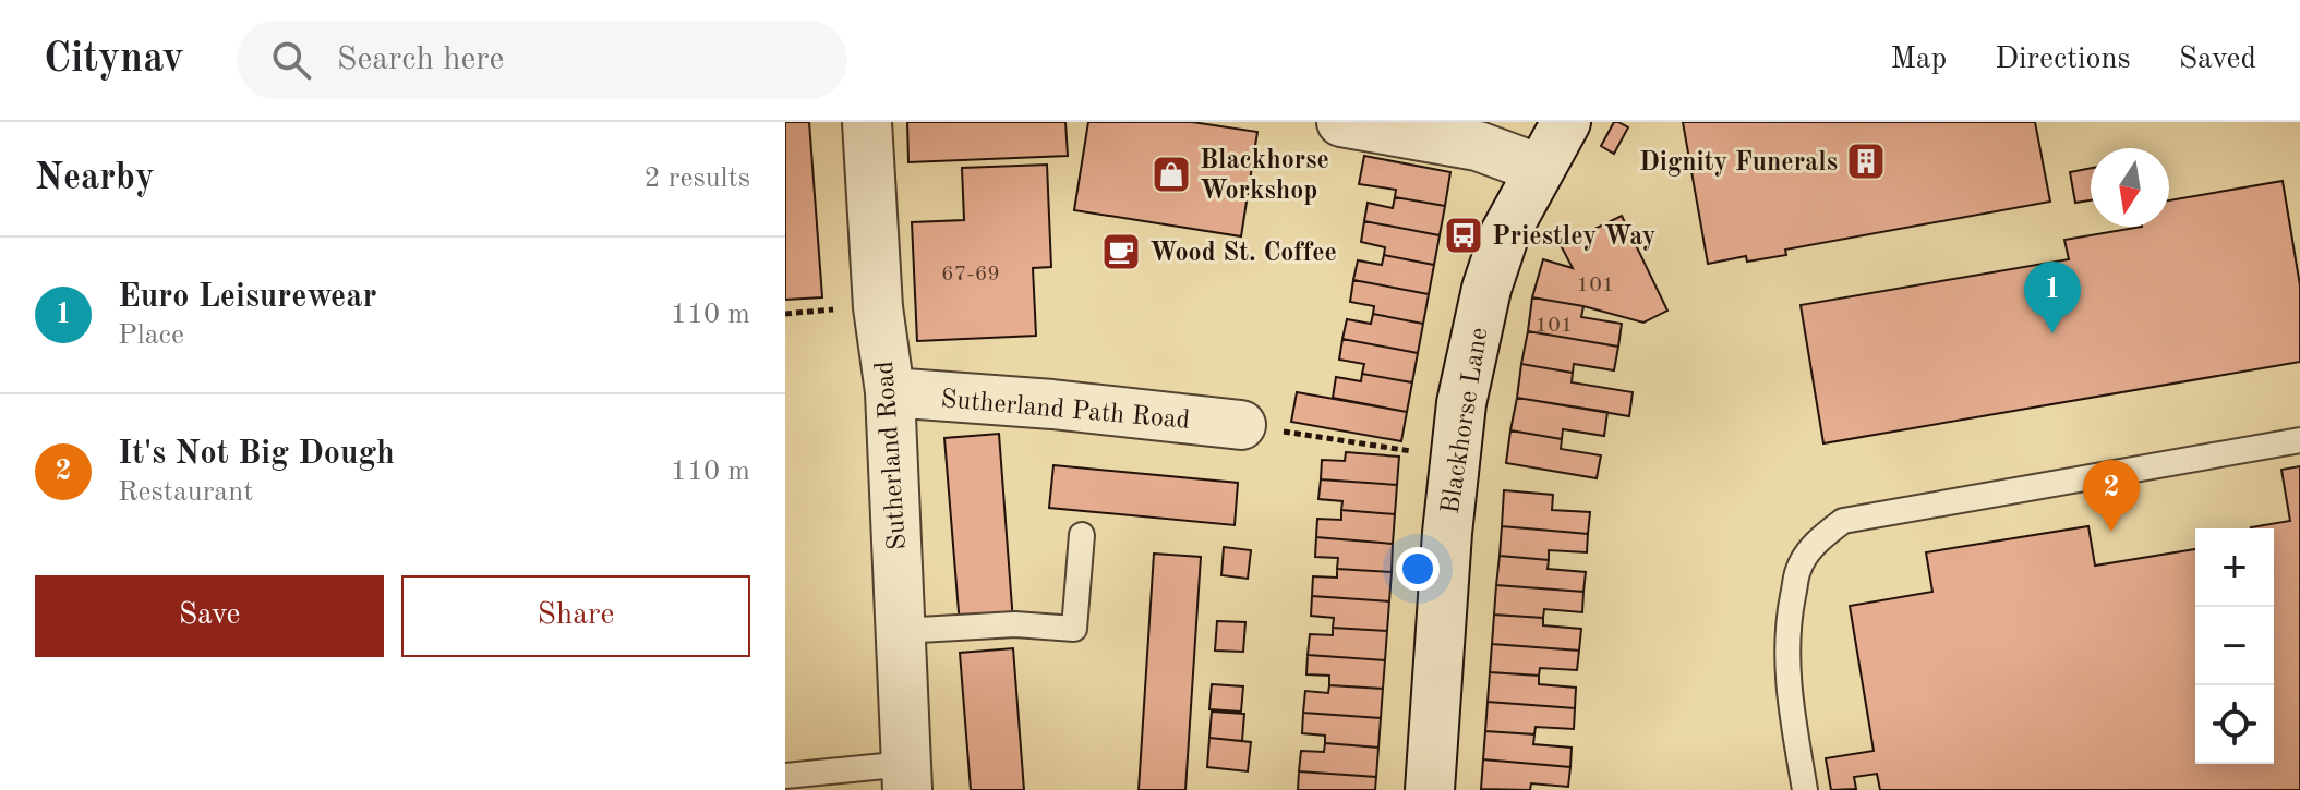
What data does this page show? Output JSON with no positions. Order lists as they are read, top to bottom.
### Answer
{
  "streets": {
    "street": ["Sutherland Path Road", "Blackhorse Lane", "Sutherland Road"]
  },
  "crossings": [
    ["Sutherland Path Road", "Sutherland Road"]
  ],
  "places": {
    "building": ["Dignity Funerals"],
    "shop": ["Blackhorse Workshop"],
    "bus stop": ["Priestley Way"],
    "cafe": ["Wood St. Coffee"]
  },
  "house_numbers": ["67-69", "101", "101"],
  "north": "bottom",
  "page": {
    "header": "Citynav",
    "search": "Search here",
    "nav": ["Map", "Directions", "Saved"],
    "heading": ["Nearby", "2 results"],
    "list": [
      {
        "mark": "1",
        "name": "Euro Leisurewear",
        "note": "Place",
        "value": "110 m"
      },
      {
        "mark": "2",
        "name": "It's Not Big Dough",
        "note": "Restaurant",
        "value": "110 m"
      }
    ],
    "pins": ["1", "2"],
    "map_buttons": ["+", "−"],
    "buttons": ["Save", "Share"]
  }
}
